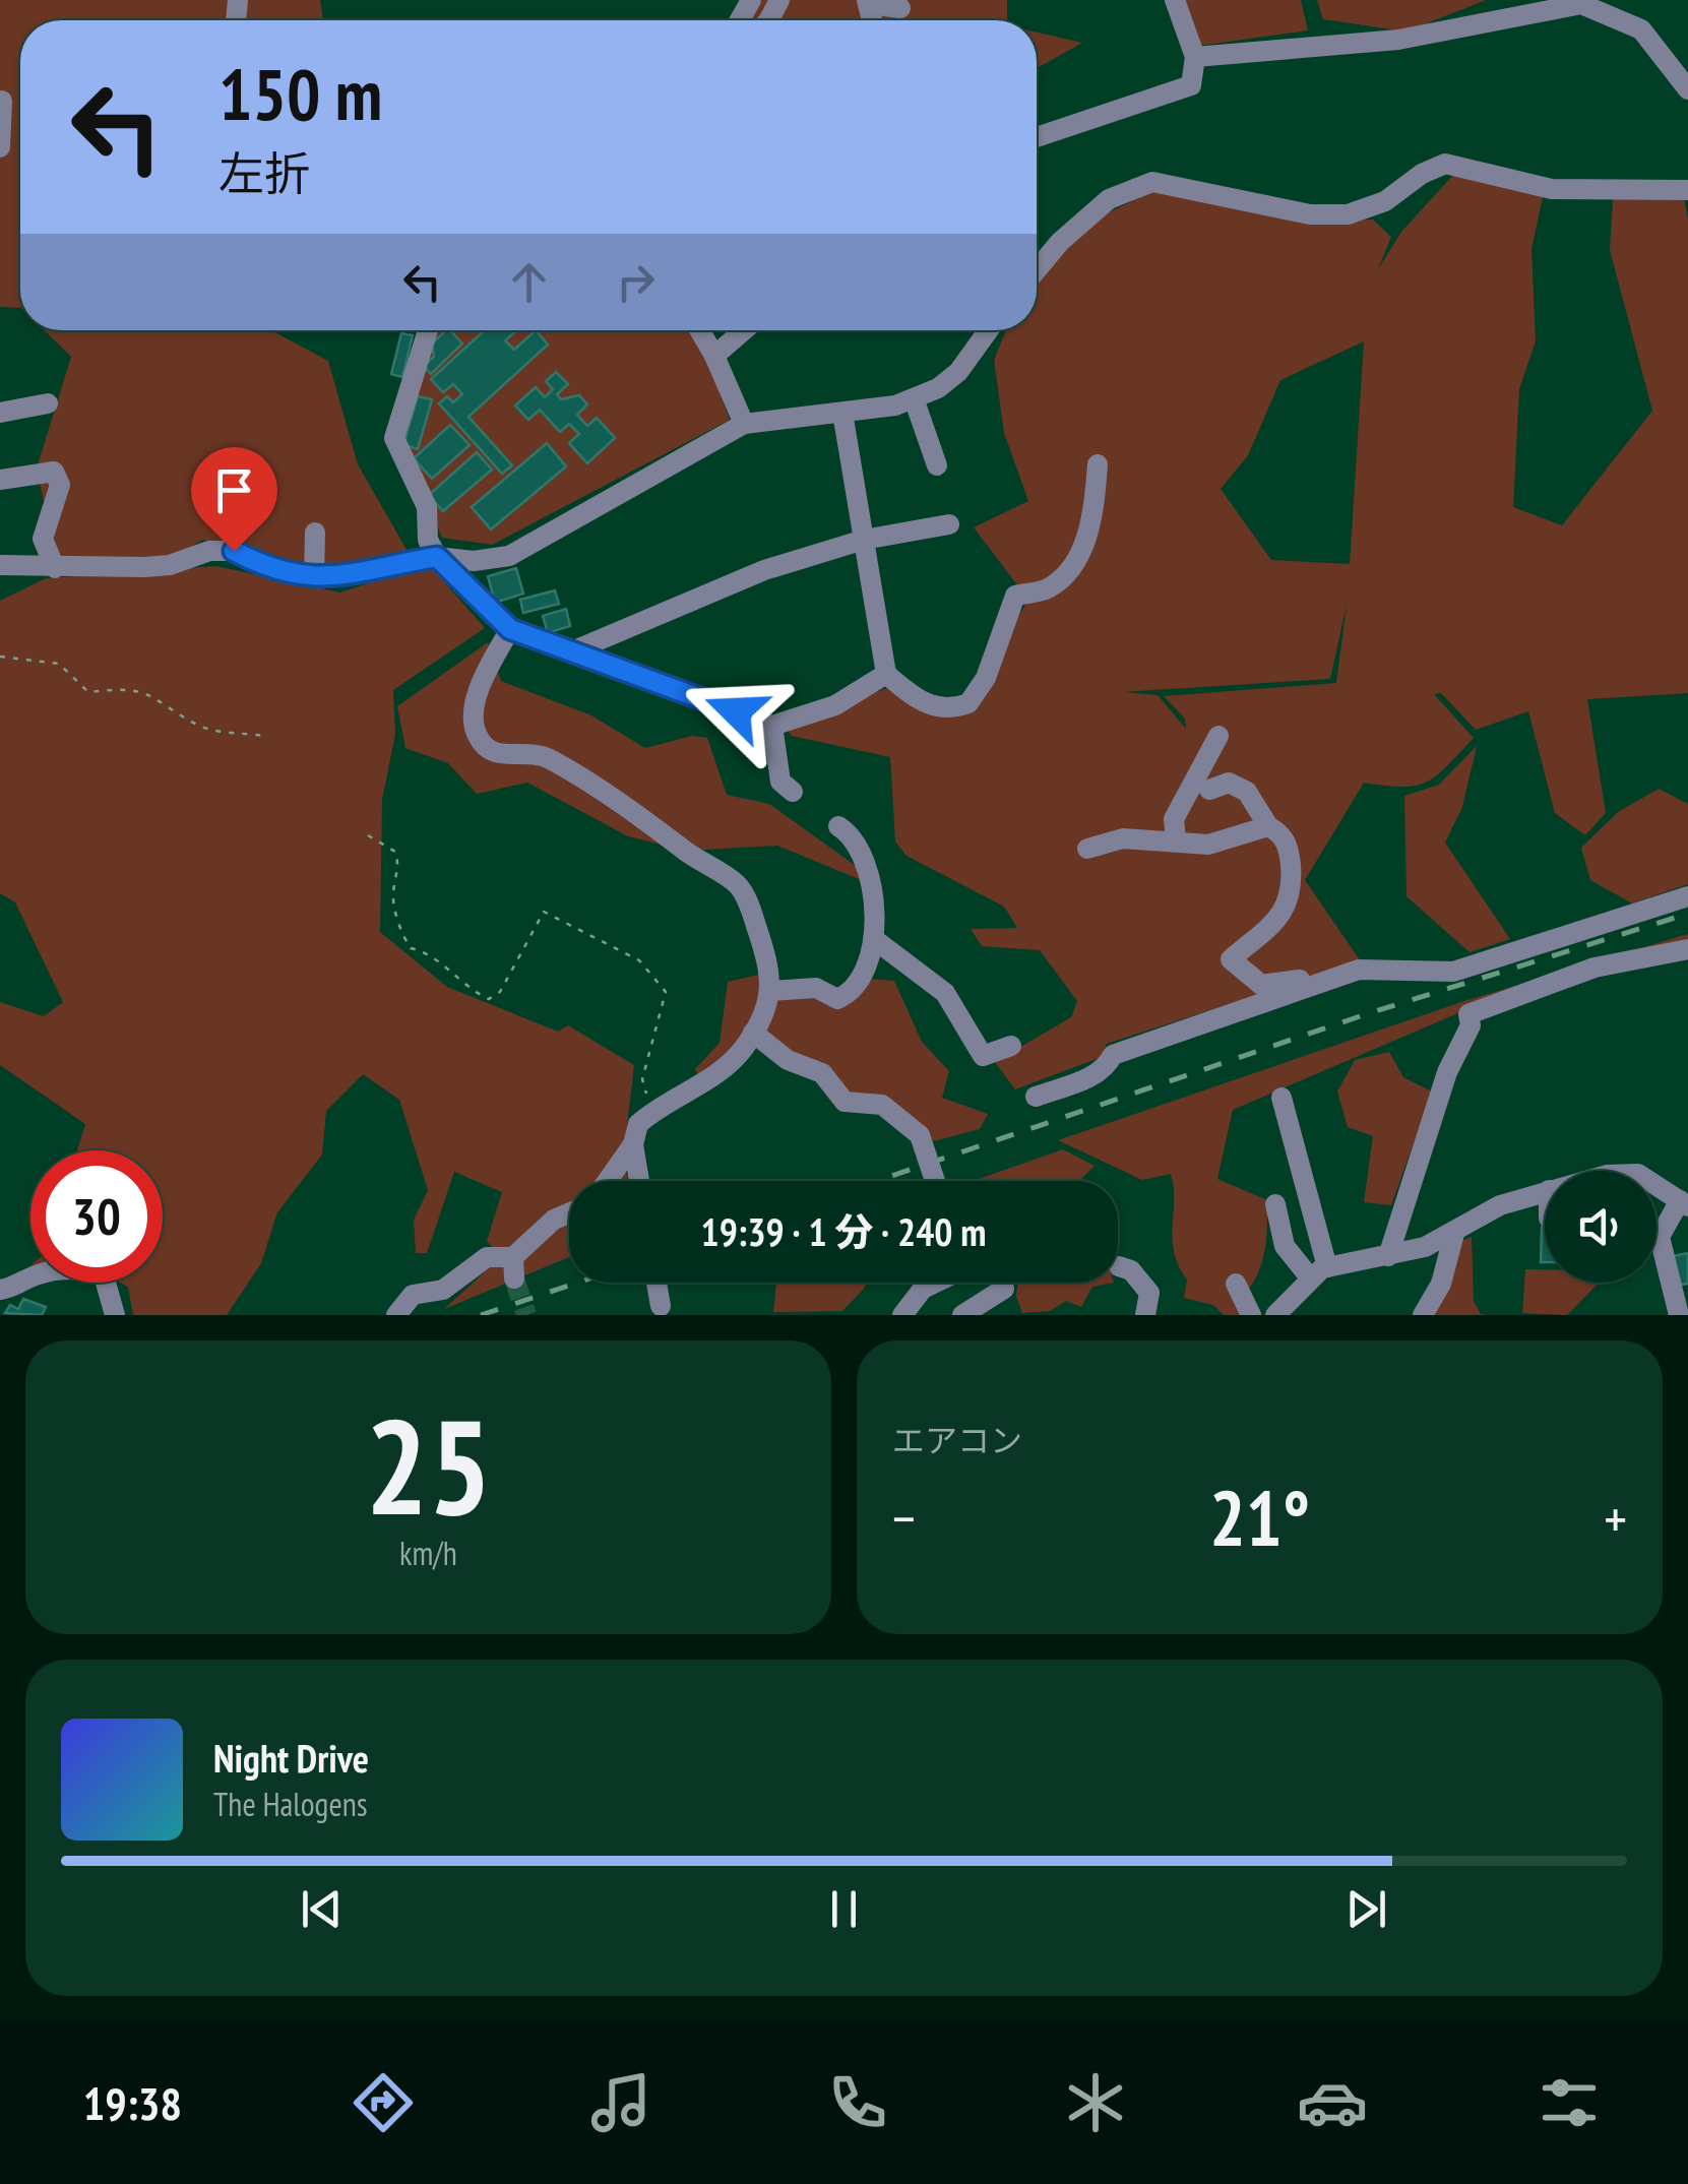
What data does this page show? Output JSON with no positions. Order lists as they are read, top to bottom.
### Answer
{
  "page": {
    "turn": ["150 m", "左折"],
    "limit": "30",
    "trip": "19:39 · 1 分 · 240 m",
    "tile": [
      ["25", "km/h"],
      "エアコン"
    ],
    "heat": ["−", "21°", "+"],
    "song": ["Night Drive", "The Halogens"],
    "tabs": "19:38"
  }
}
